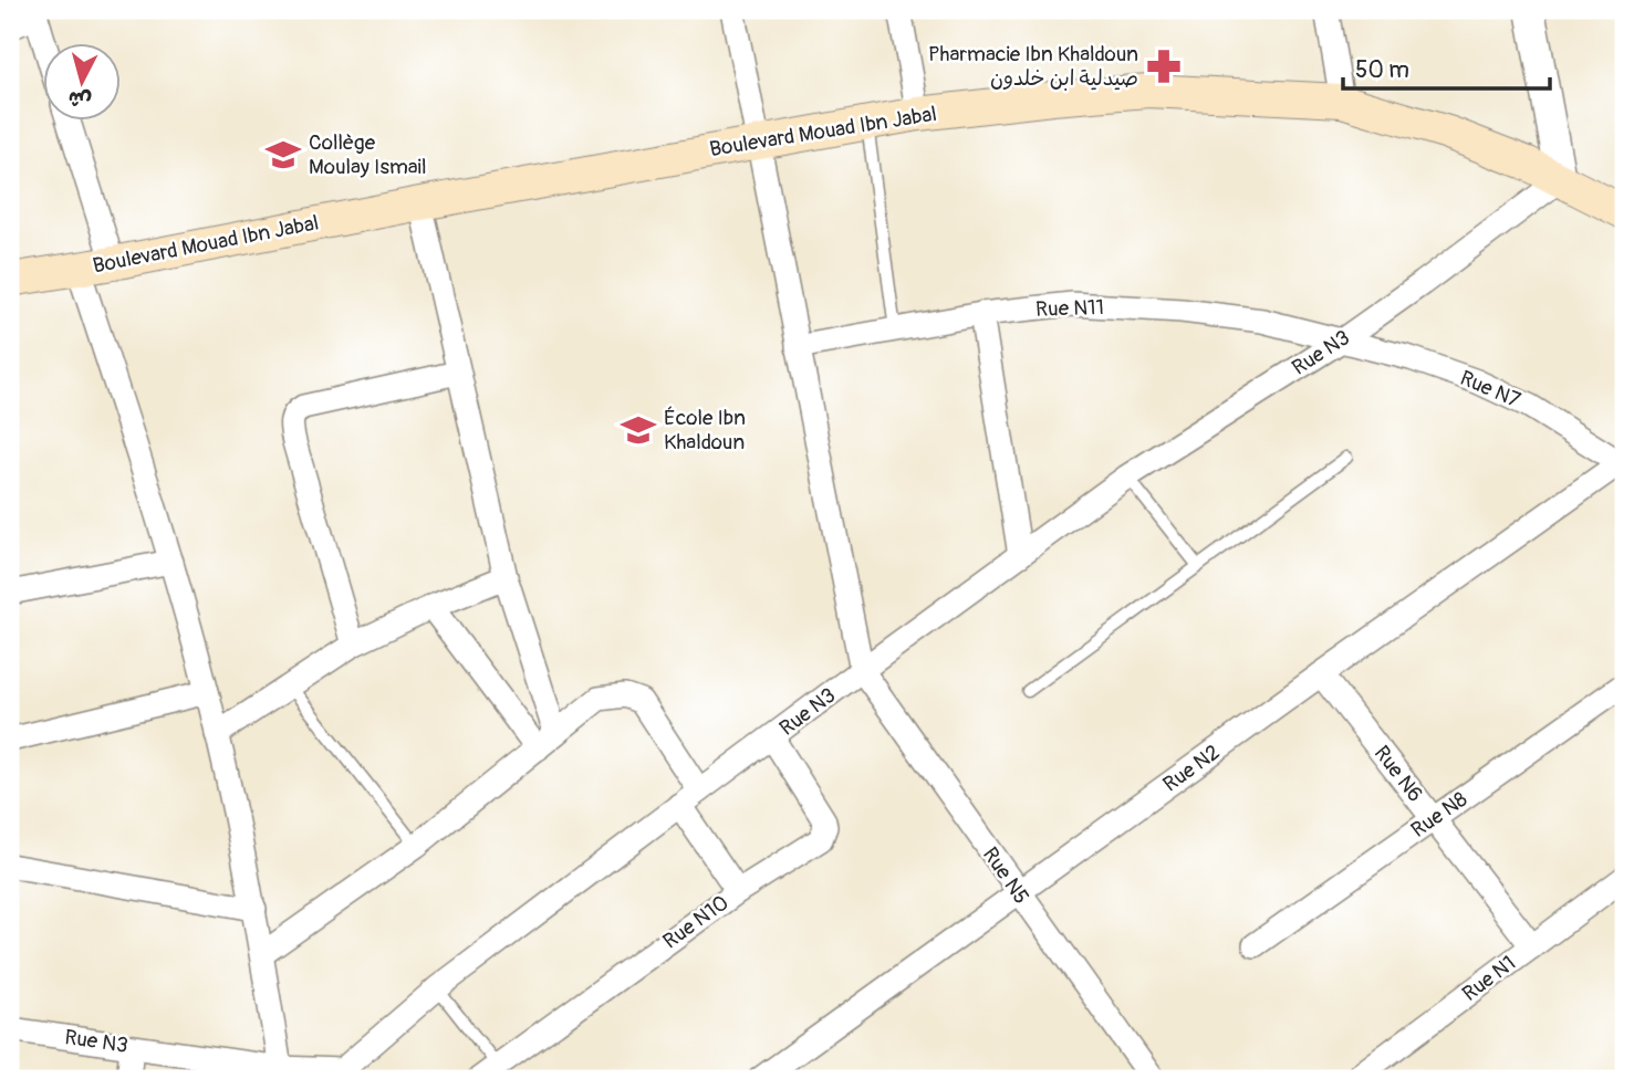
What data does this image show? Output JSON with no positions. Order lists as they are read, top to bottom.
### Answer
{
  "streets": {
    "main road": ["Boulevard Mouad Ibn Jabal"],
    "street": [
      "Rue N11",
      "Rue N3",
      "Rue N7",
      "Rue N2",
      "Rue N6",
      "Rue N8",
      "Rue N5",
      "Rue N10",
      "Rue N1"
    ]
  },
  "crossings": [
    ["Boulevard Mouad Ibn Jabal", "Rue N3"],
    ["Rue N11", "Rue N3"],
    ["Rue N11", "Rue N7"],
    ["Rue N3", "Rue N7"],
    ["Rue N3", "Rue N5"],
    ["Rue N3", "Rue N10"],
    ["Rue N7", "Rue N2"],
    ["Rue N2", "Rue N6"],
    ["Rue N2", "Rue N5"],
    ["Rue N6", "Rue N8"],
    ["Rue N6", "Rue N1"]
  ],
  "places": {
    "pharmacy": ["Pharmacie Ibn Khaldoun صيدلية ابن خلدون"],
    "school or university": ["Collège Moulay Ismail", "École Ibn Khaldoun"]
  },
  "scale_bar": "50 m",
  "north": "bottom"
}
